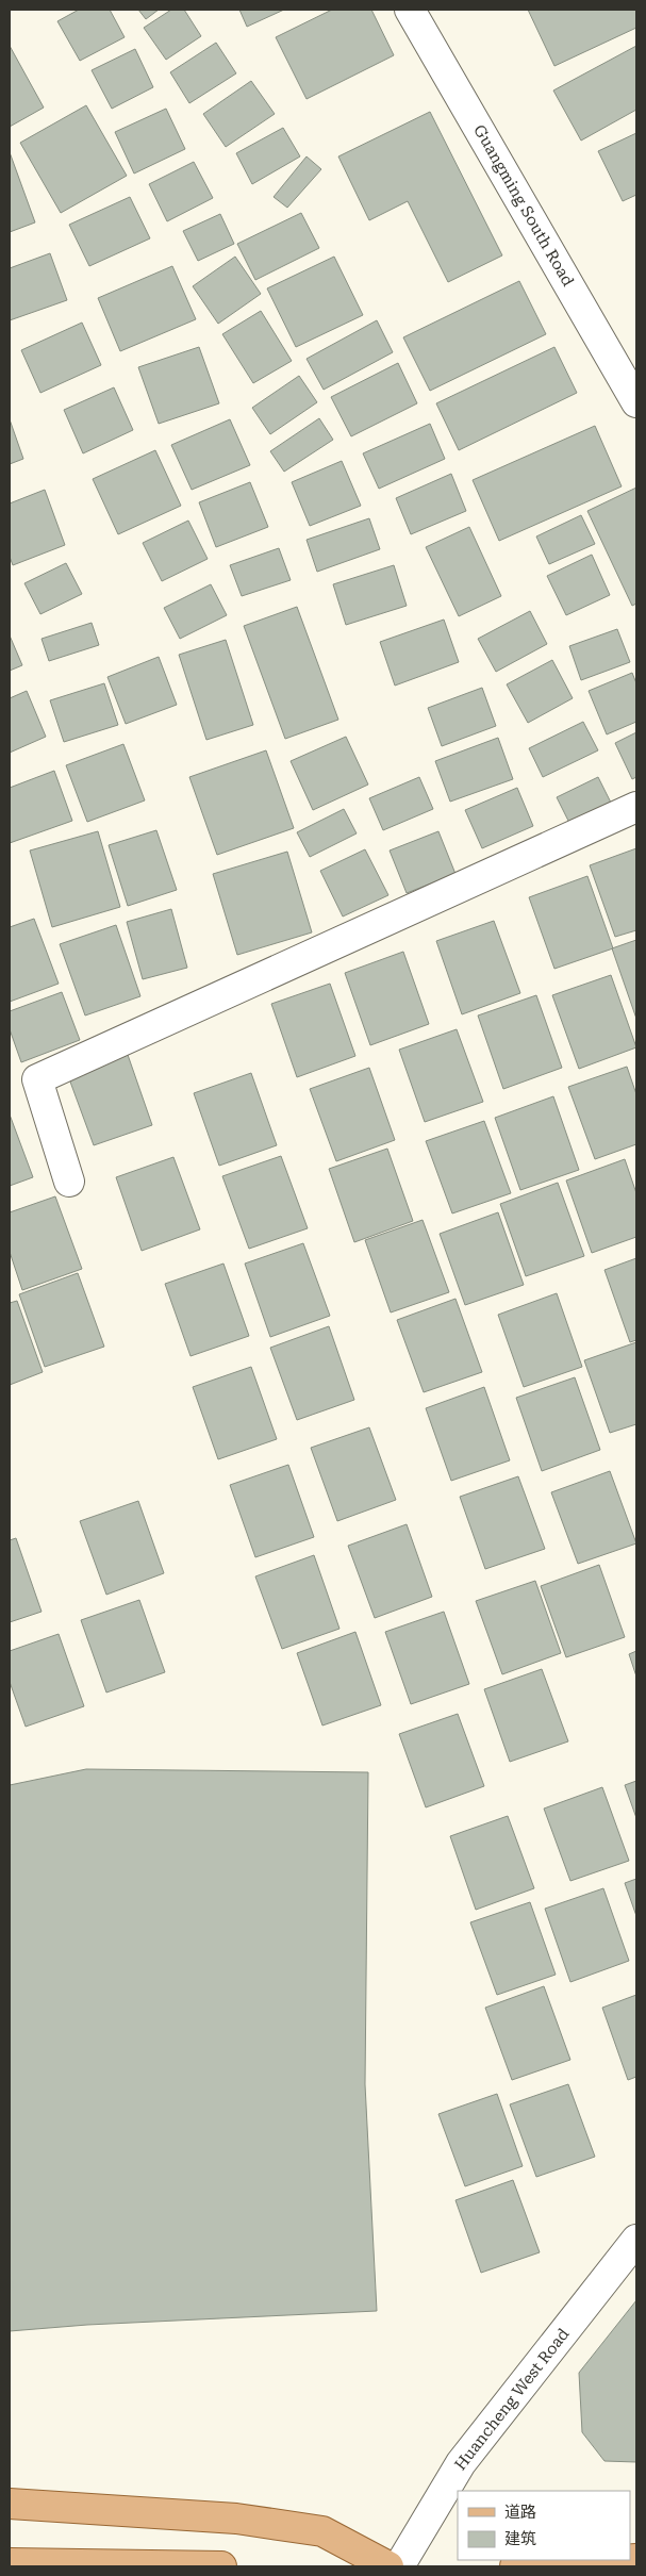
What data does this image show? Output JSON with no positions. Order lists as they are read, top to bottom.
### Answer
{
  "streets": {
    "street": ["Guangming South Road", "Huancheng West Road"]
  },
  "legend": ["道路", "建筑"]
}
